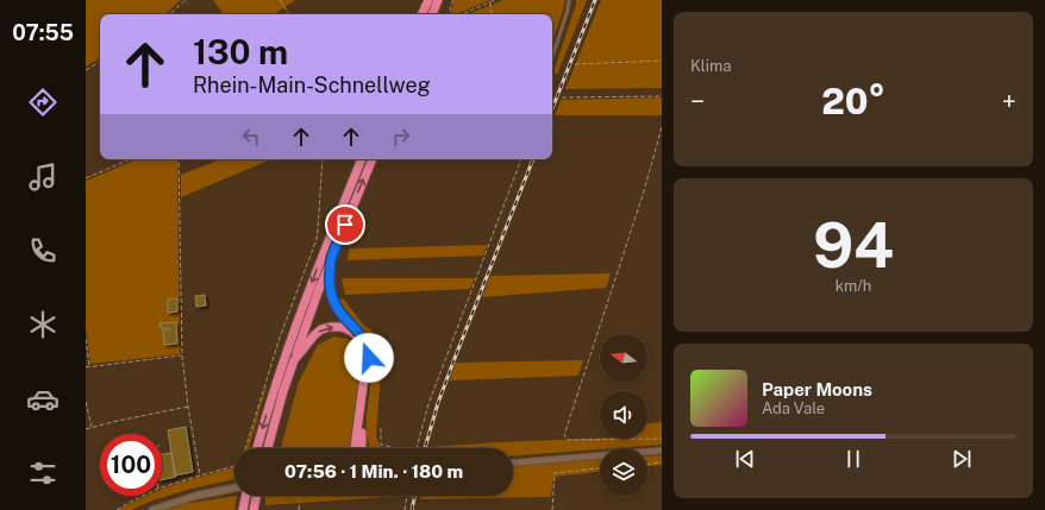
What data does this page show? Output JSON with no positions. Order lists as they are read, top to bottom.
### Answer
{
  "north": "left",
  "page": {
    "tabs": "07:55",
    "tile": [
      "Klima",
      ["94", "km/h"]
    ],
    "turn": ["130 m", "Rhein-Main-Schnellweg"],
    "heat": ["−", "20°", "+"],
    "song": ["Paper Moons", "Ada Vale"],
    "limit": "100",
    "trip": "07:56 · 1 Min. · 180 m"
  }
}
